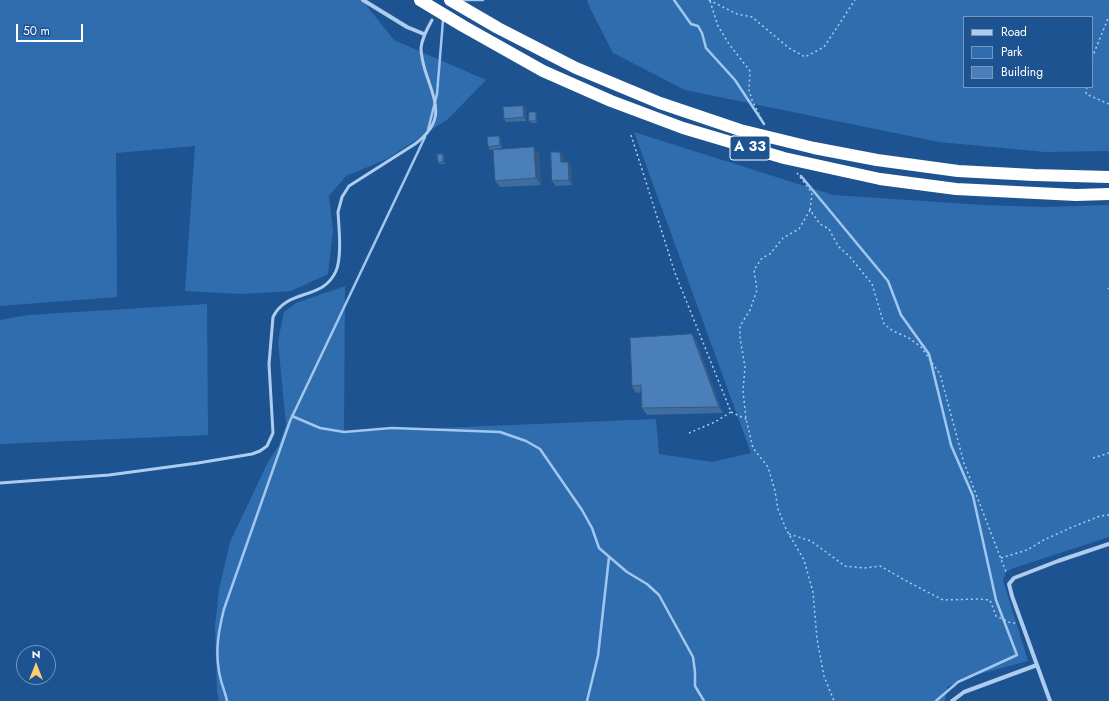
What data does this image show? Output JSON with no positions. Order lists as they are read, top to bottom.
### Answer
{
  "streets": {
    "highway": ["A 33"]
  },
  "legend": ["Road", "Park", "Building"],
  "scale_bar": "50 m",
  "north": "top"
}
